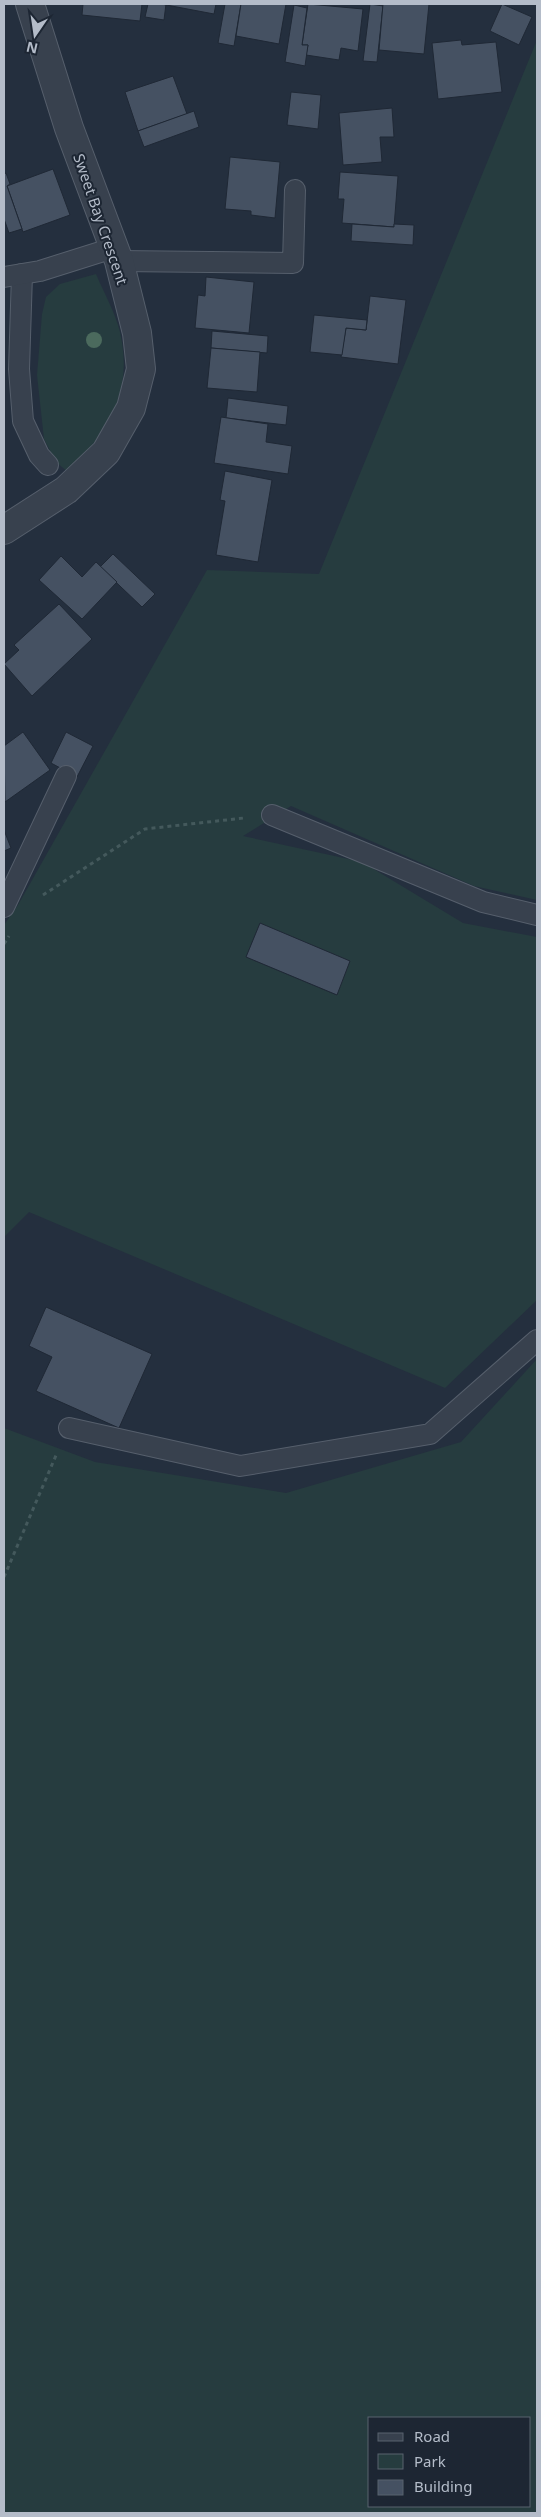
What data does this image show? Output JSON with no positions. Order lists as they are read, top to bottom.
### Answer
{
  "streets": {
    "street": ["Sweet Bay Crescent"]
  },
  "legend": ["Road", "Park", "Building"],
  "north": "bottom"
}
